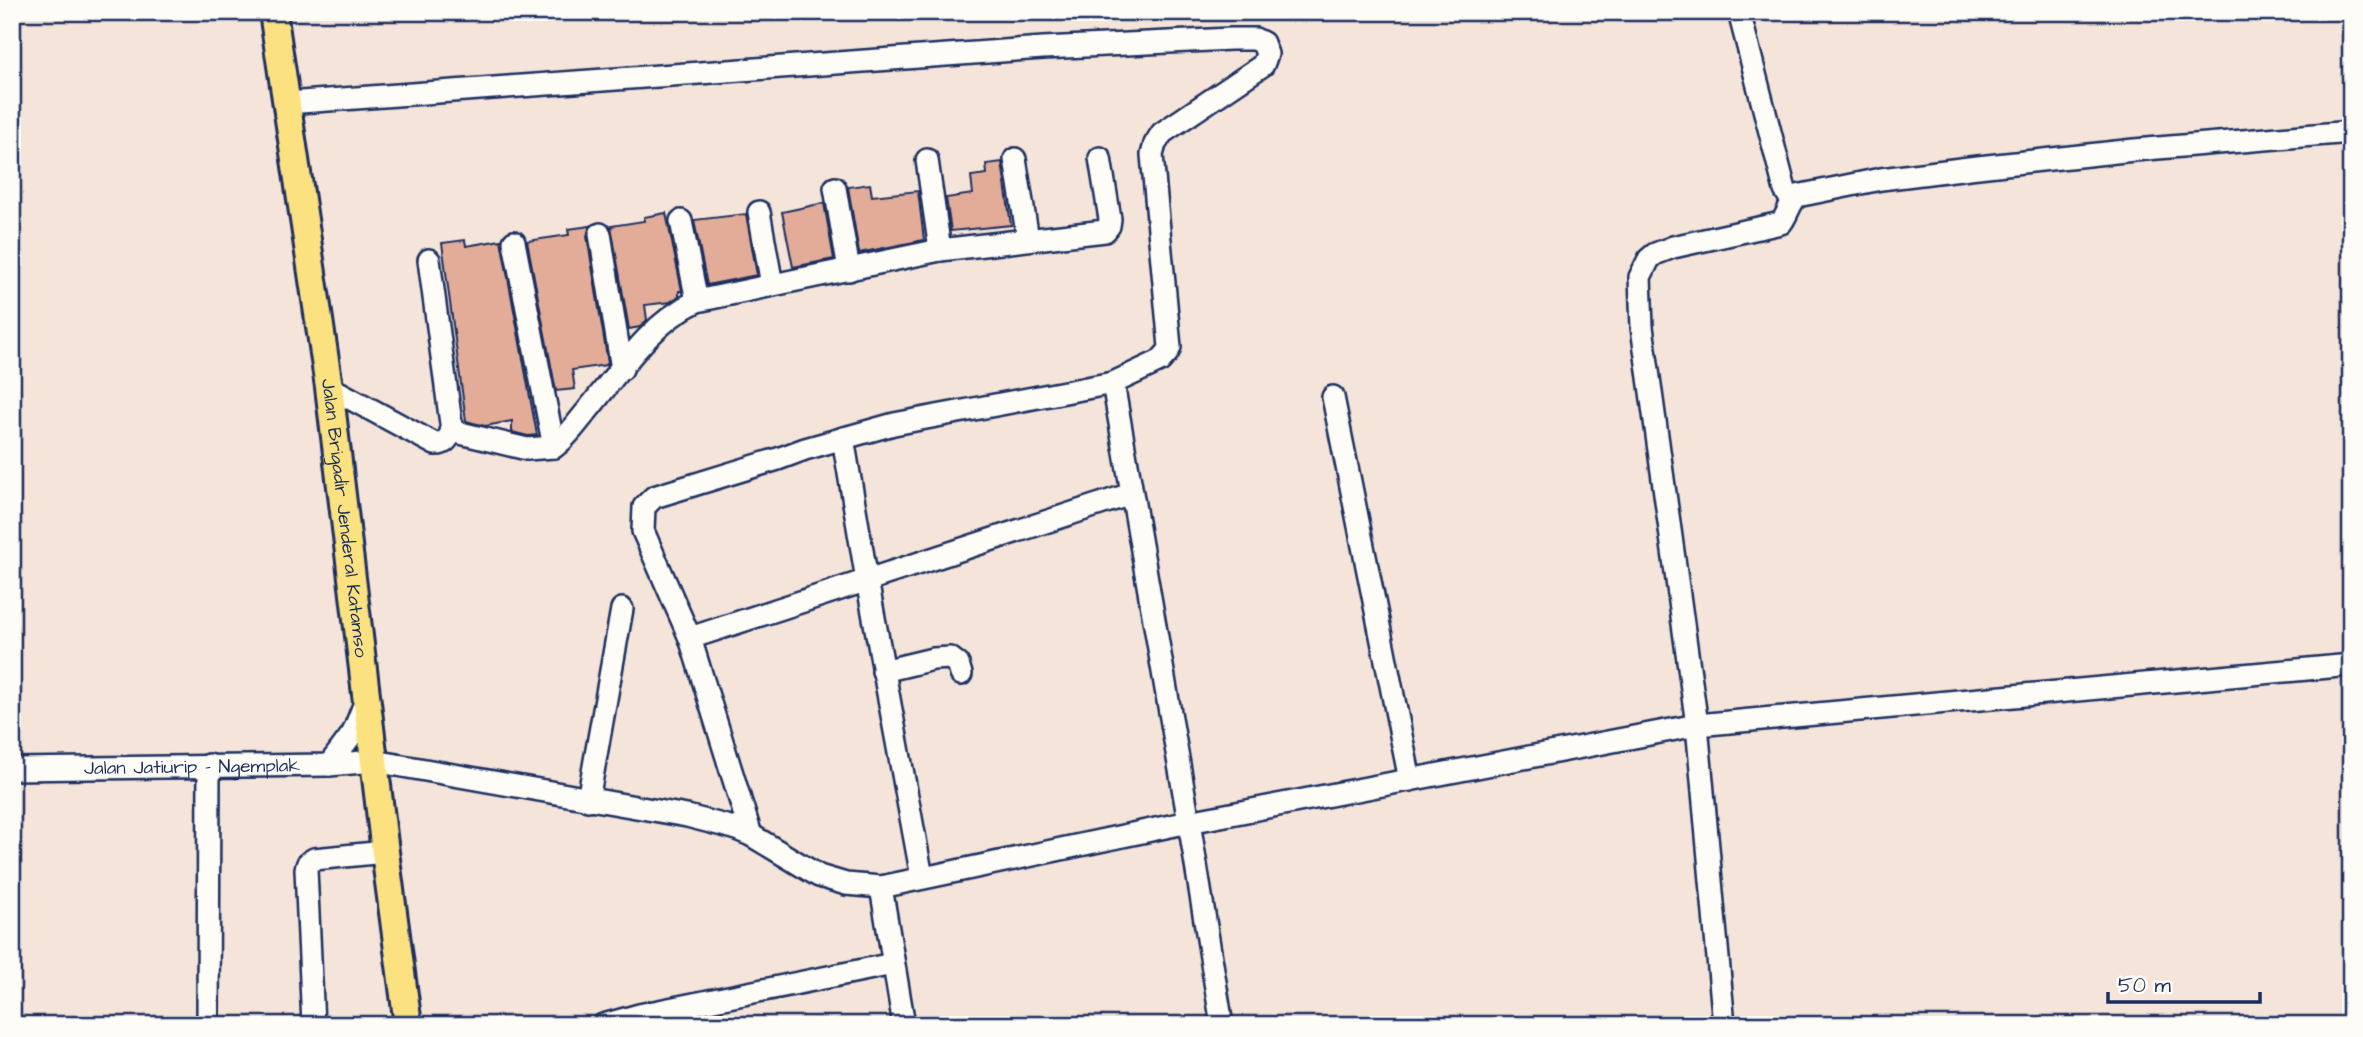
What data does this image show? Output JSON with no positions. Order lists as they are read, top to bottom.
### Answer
{
  "streets": {
    "main road": ["Jalan Brigadir Jenderal Katamso"],
    "street": ["Jalan Jatiurip - Ngemplak"]
  },
  "crossings": [
    ["Jalan Brigadir Jenderal Katamso", "Jalan Jatiurip - Ngemplak"]
  ],
  "scale_bar": "50 m"
}
